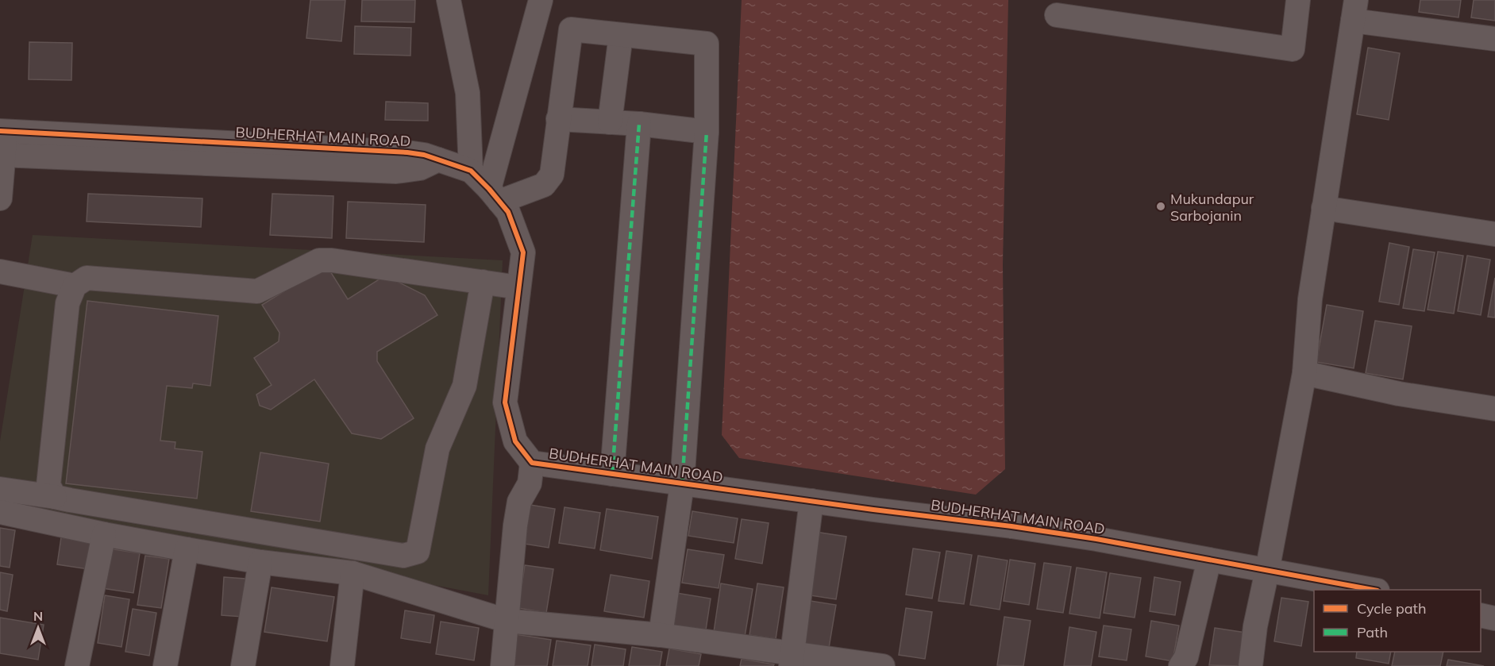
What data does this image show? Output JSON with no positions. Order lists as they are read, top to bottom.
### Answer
{
  "streets": {
    "street": ["BUDHERHAT MAIN ROAD"]
  },
  "places": ["Mukundapur Sarbojanin"],
  "legend": ["Cycle path", "Path"],
  "north": "top"
}
